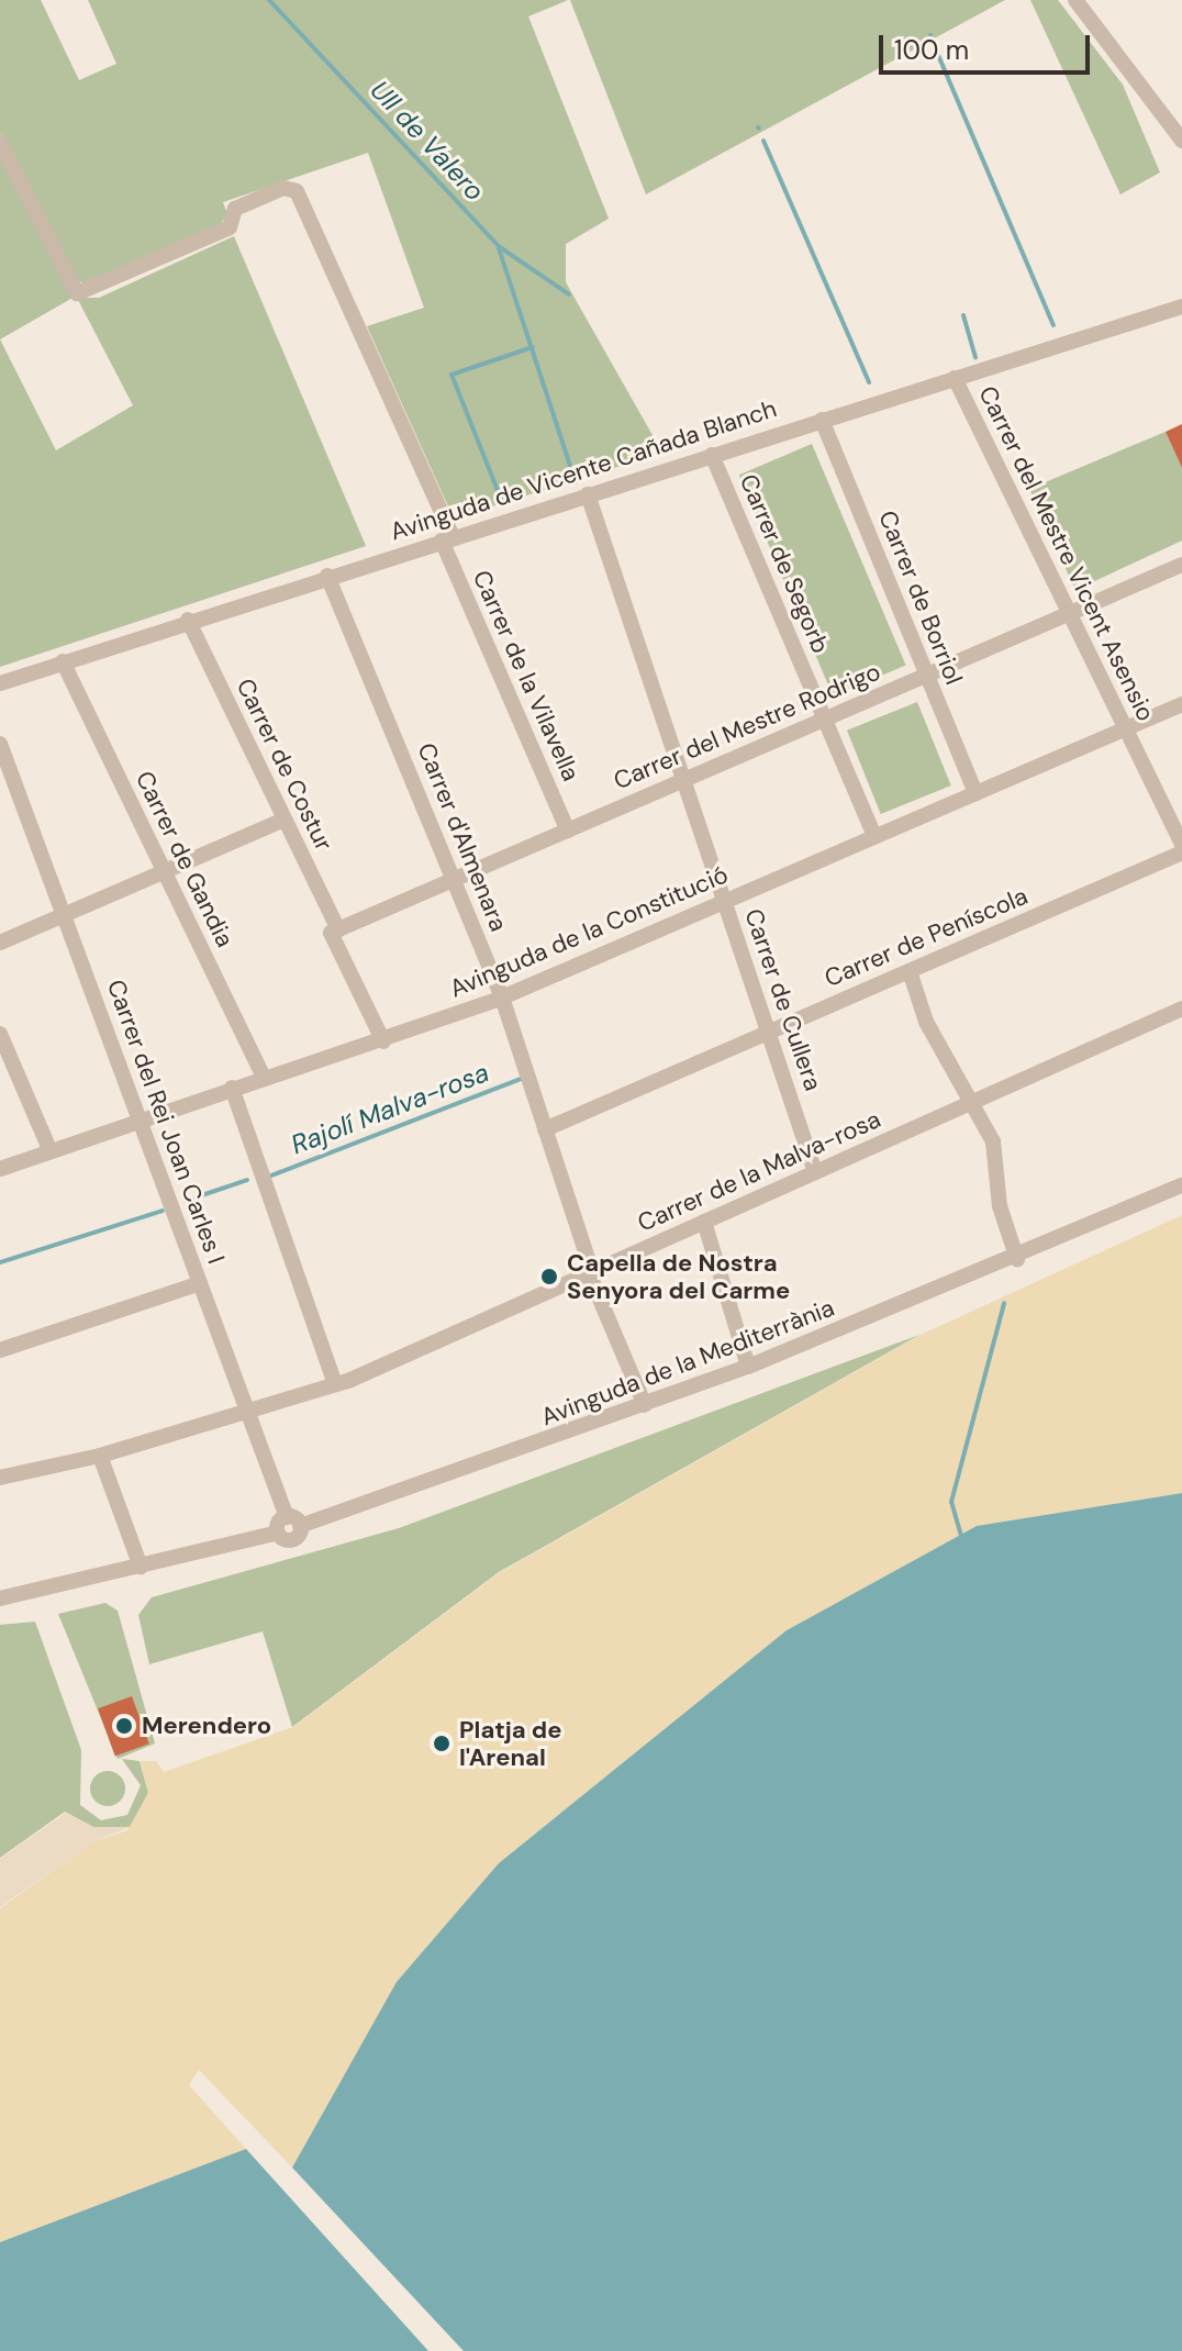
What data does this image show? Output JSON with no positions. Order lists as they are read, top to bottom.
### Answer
{
  "streets": {
    "street": [
      "Avinguda de Vicente Cañada Blanch",
      "Carrer del Mestre Vicent Asensio",
      "Carrer de Segorb",
      "Carrer de Borriol",
      "Carrer de la Vilavella",
      "Carrer del Mestre Rodrigo",
      "Carrer de Costur",
      "Carrer d'Almenara",
      "Carrer de Gandia",
      "Avinguda de la Constitució",
      "Carrer de Peníscola",
      "Carrer de Cullera",
      "Carrer del Rei Joan Carles I",
      "Carrer de la Malva-rosa",
      "Avinguda de la Mediterrània"
    ]
  },
  "crossings": [
    ["Avinguda de Vicente Cañada Blanch", "Carrer del Mestre Vicent Asensio"],
    ["Avinguda de Vicente Cañada Blanch", "Carrer de Segorb"],
    ["Avinguda de Vicente Cañada Blanch", "Carrer de Borriol"],
    ["Avinguda de Vicente Cañada Blanch", "Carrer de la Vilavella"],
    ["Avinguda de Vicente Cañada Blanch", "Carrer de Costur"],
    ["Avinguda de Vicente Cañada Blanch", "Carrer d'Almenara"],
    ["Avinguda de Vicente Cañada Blanch", "Carrer de Gandia"],
    ["Avinguda de Vicente Cañada Blanch", "Carrer de Cullera"],
    ["Carrer del Mestre Vicent Asensio", "Carrer del Mestre Rodrigo"],
    ["Carrer del Mestre Vicent Asensio", "Avinguda de la Constitució"],
    ["Carrer de Segorb", "Carrer del Mestre Rodrigo"],
    ["Carrer de Segorb", "Avinguda de la Constitució"],
    ["Carrer de Borriol", "Carrer del Mestre Rodrigo"],
    ["Carrer de Borriol", "Avinguda de la Constitució"],
    ["Carrer de la Vilavella", "Carrer del Mestre Rodrigo"],
    ["Carrer del Mestre Rodrigo", "Carrer de Costur"],
    ["Carrer del Mestre Rodrigo", "Carrer d'Almenara"],
    ["Carrer del Mestre Rodrigo", "Carrer de Cullera"],
    ["Carrer de Costur", "Avinguda de la Constitució"],
    ["Carrer d'Almenara", "Avinguda de la Constitució"],
    ["Carrer d'Almenara", "Carrer de Peníscola"],
    ["Carrer d'Almenara", "Carrer de la Malva-rosa"],
    ["Carrer d'Almenara", "Avinguda de la Mediterrània"],
    ["Carrer de Gandia", "Avinguda de la Constitució"],
    ["Avinguda de la Constitució", "Carrer de Cullera"],
    ["Avinguda de la Constitució", "Carrer del Rei Joan Carles I"],
    ["Carrer de Peníscola", "Carrer de Cullera"],
    ["Carrer de Cullera", "Carrer de la Malva-rosa"],
    ["Carrer del Rei Joan Carles I", "Carrer de la Malva-rosa"],
    ["Carrer del Rei Joan Carles I", "Avinguda de la Mediterrània"]
  ],
  "water": ["Ull de Valero", "Rajolí Malva-rosa"],
  "places": ["Capella de Nostra Senyora del Carme", "Merendero", "Platja de l'Arenal"],
  "scale_bar": "100 m"
}
